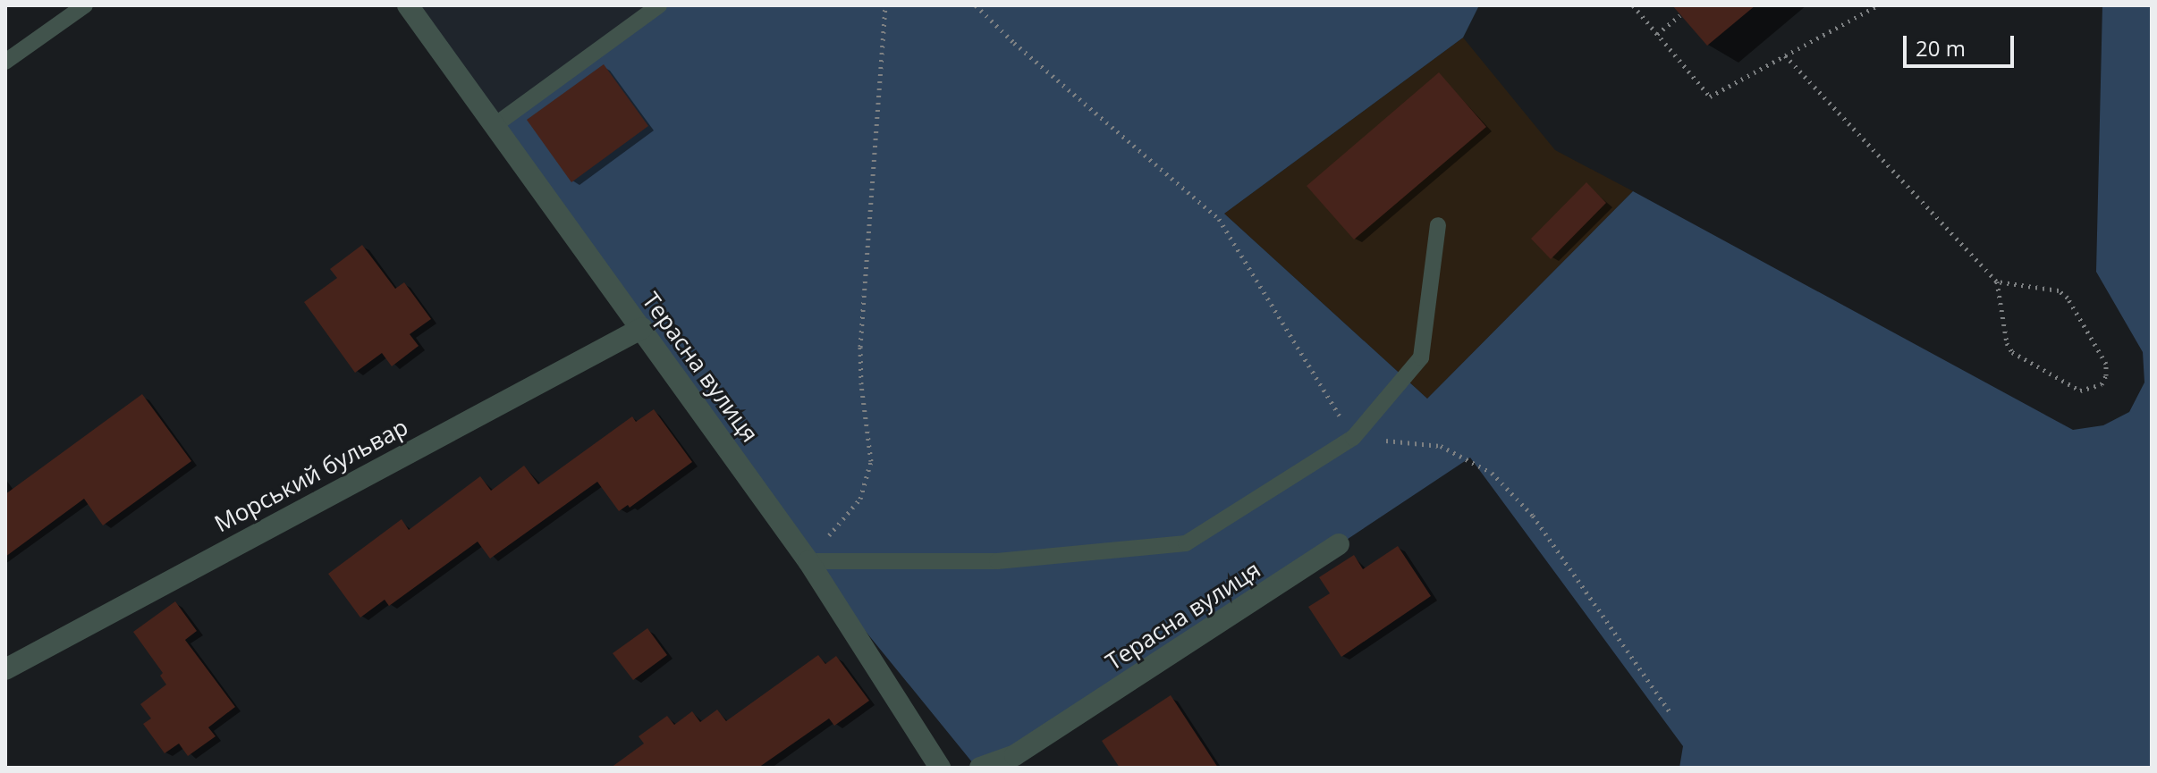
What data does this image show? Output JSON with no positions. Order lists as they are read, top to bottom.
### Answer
{
  "streets": {
    "street": ["Терасна вулиця", "Морський бульвар"]
  },
  "crossings": [
    ["Терасна вулиця", "Морський бульвар"]
  ],
  "scale_bar": "20 m"
}
